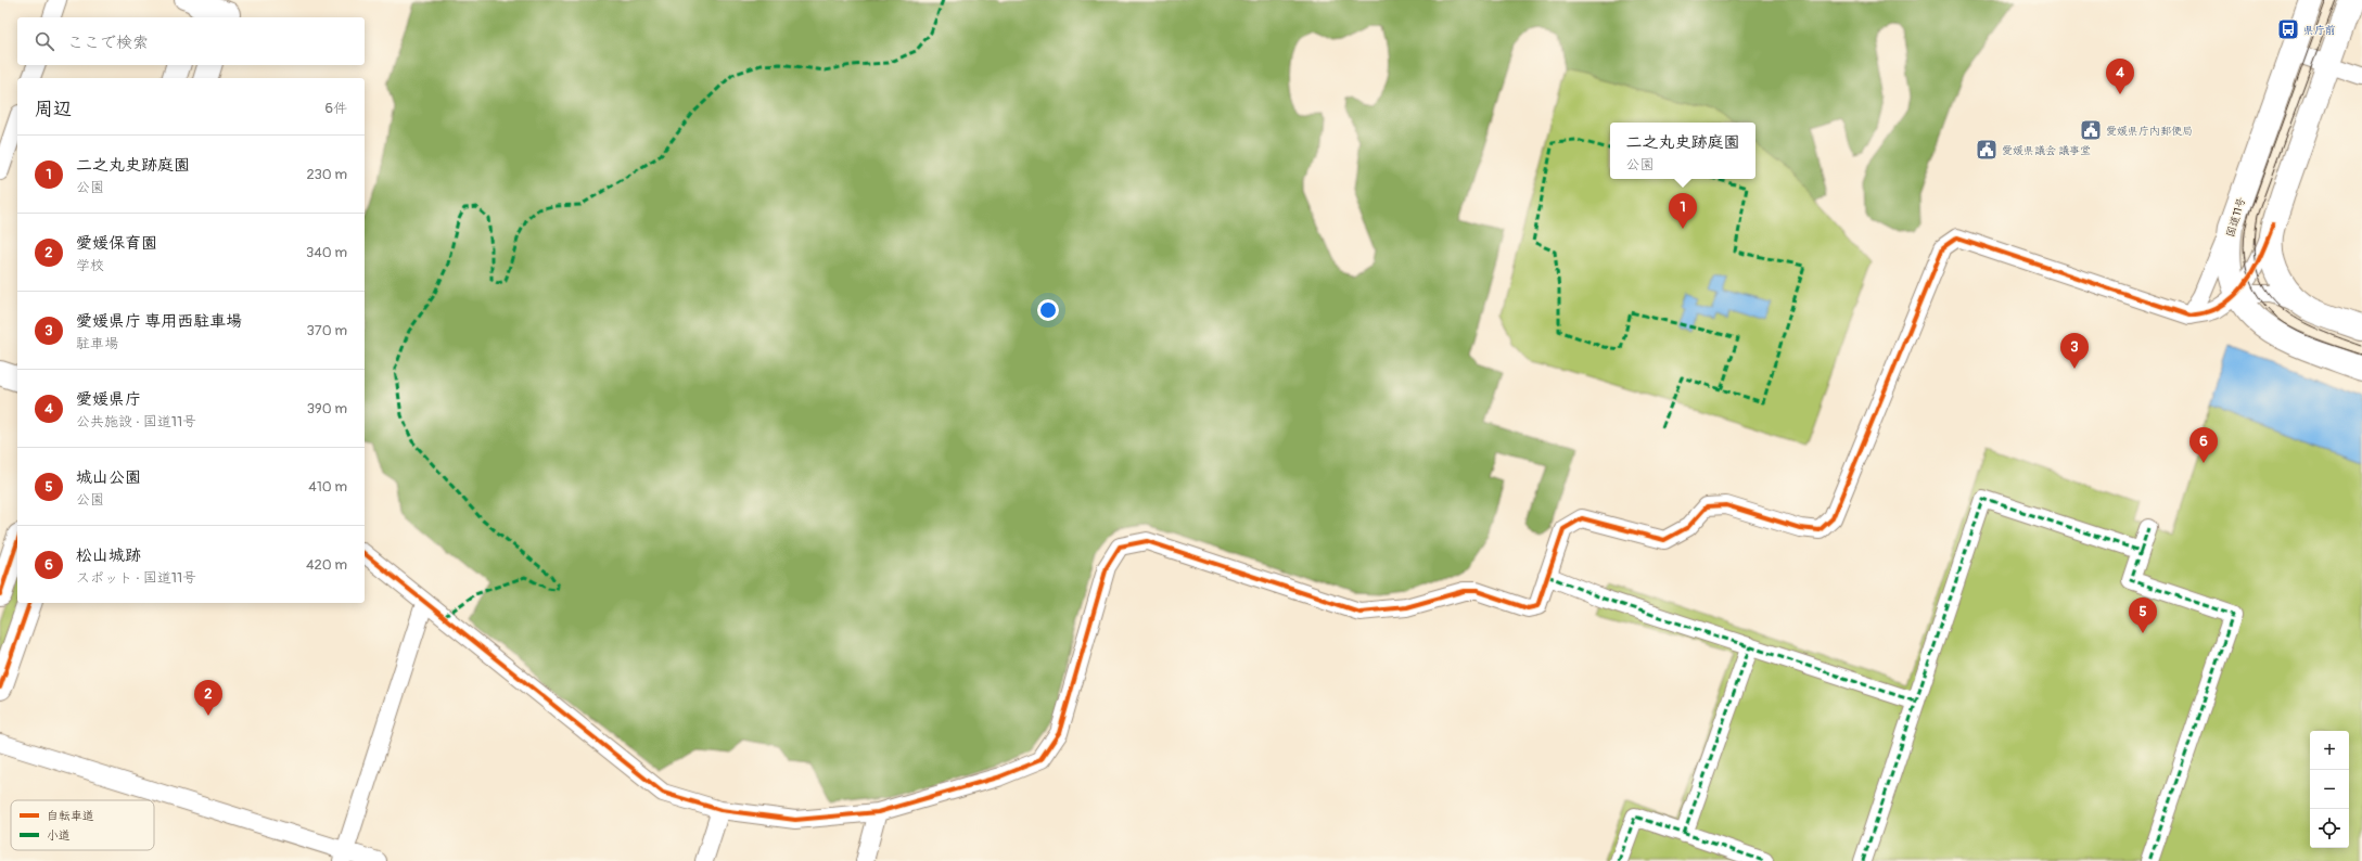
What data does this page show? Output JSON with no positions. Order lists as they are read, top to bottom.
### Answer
{
  "streets": {
    "main road": ["国道11号"]
  },
  "places": {
    "bus stop": ["県庁前"],
    "public building": ["愛媛県庁内郵便局", "愛媛県議会 議事堂"]
  },
  "legend": ["自転車道", "小道"],
  "page": {
    "search": "ここで検索",
    "pins": [
      "4",
      "1",
      "3",
      "6",
      "5",
      "2"
    ],
    "heading": ["周辺", "6件"],
    "popup": ["二之丸史跡庭園", "公園"],
    "list": [
      {
        "mark": "1",
        "name": "二之丸史跡庭園",
        "note": "公園",
        "value": "230 m"
      },
      {
        "mark": "2",
        "name": "愛媛保育園",
        "note": "学校",
        "value": "340 m"
      },
      {
        "mark": "3",
        "name": "愛媛県庁 専用西駐車場",
        "note": "駐車場",
        "value": "370 m"
      },
      {
        "mark": "4",
        "name": "愛媛県庁",
        "note": "公共施設 · 国道11号",
        "value": "390 m"
      },
      {
        "mark": "5",
        "name": "城山公園",
        "note": "公園",
        "value": "410 m"
      },
      {
        "mark": "6",
        "name": "松山城跡",
        "note": "スポット · 国道11号",
        "value": "420 m"
      }
    ],
    "map_buttons": ["+", "−"]
  }
}
